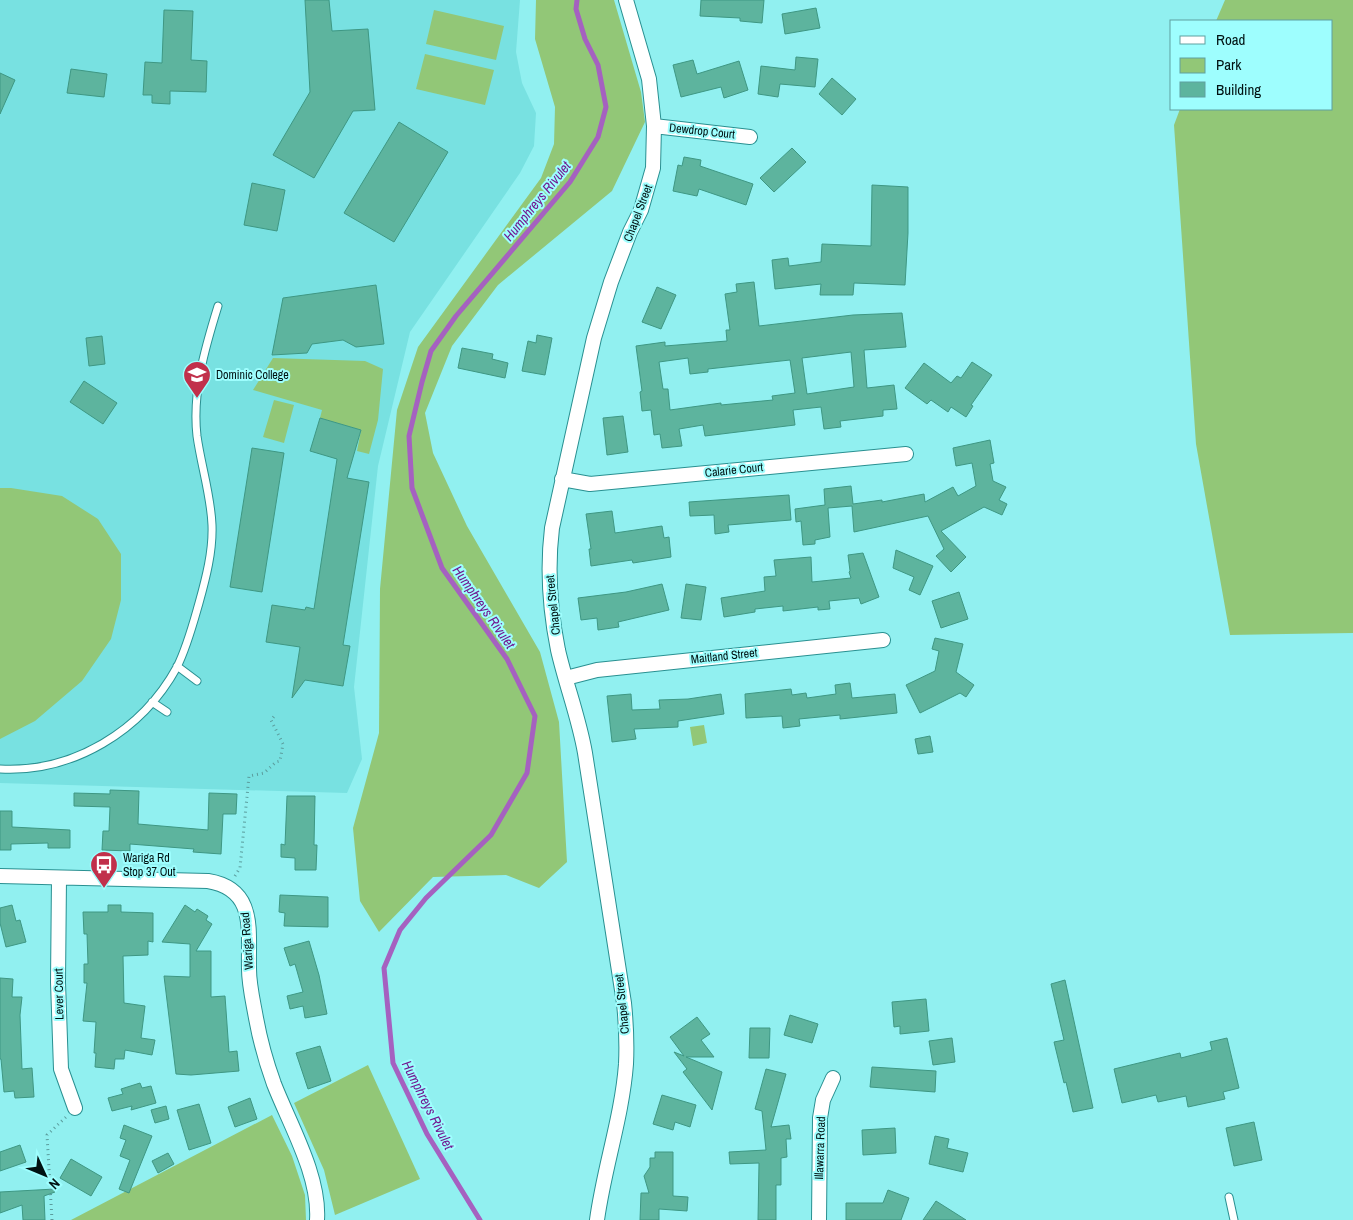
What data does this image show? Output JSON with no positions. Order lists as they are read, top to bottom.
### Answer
{
  "streets": {
    "street": [
      "Dewdrop Court",
      "Chapel Street",
      "Calarie Court",
      "Maitland Street",
      "Wariga Road",
      "Lever Court",
      "Illawarra Road"
    ]
  },
  "crossings": [
    ["Dewdrop Court", "Chapel Street"],
    ["Chapel Street", "Calarie Court"],
    ["Chapel Street", "Maitland Street"]
  ],
  "water": ["Humphreys Rivulet"],
  "places": {
    "school or university": ["Dominic College"],
    "bus stop": ["Wariga Rd Stop 37 Out"]
  },
  "legend": ["Road", "Park", "Building"],
  "north": "bottom right"
}
